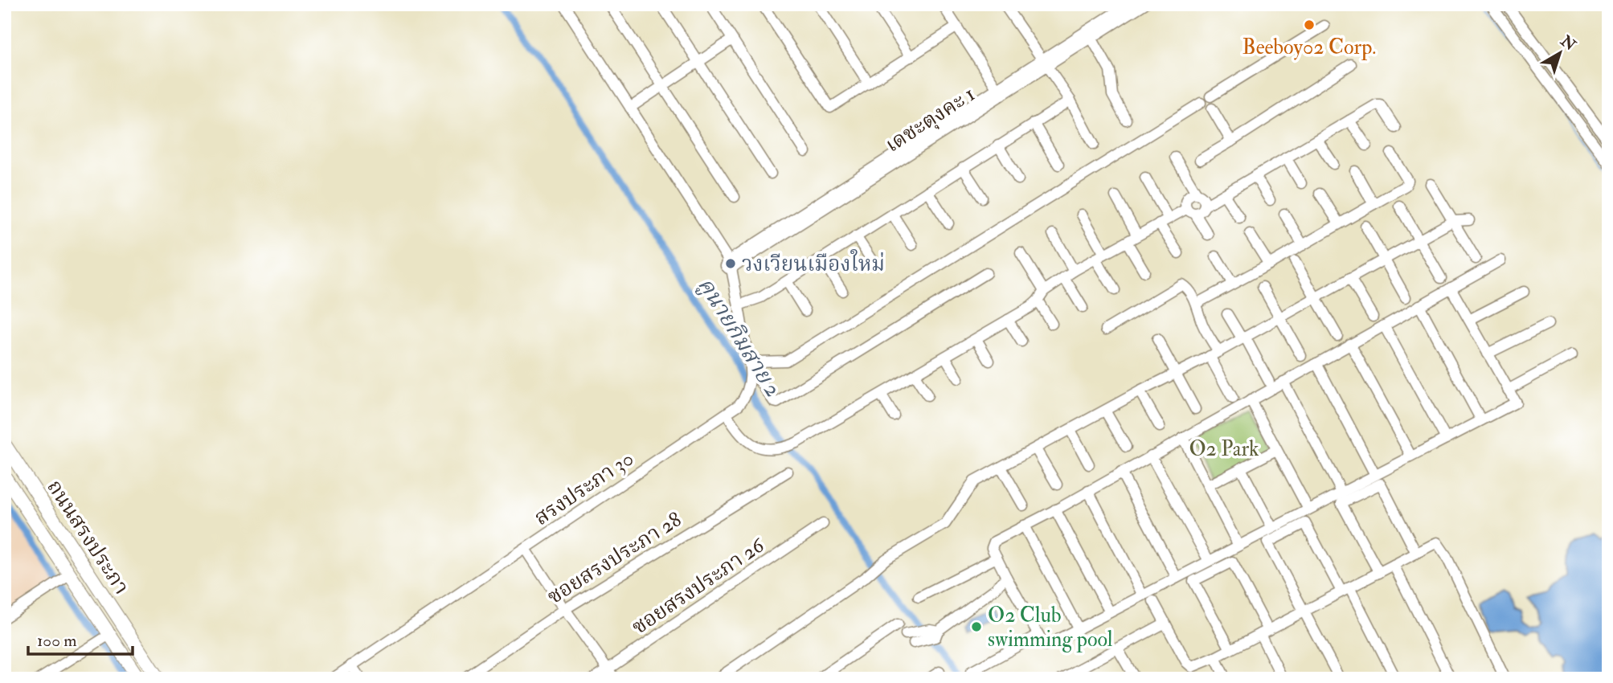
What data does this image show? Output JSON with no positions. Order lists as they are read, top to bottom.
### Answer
{
  "streets": {
    "main road": ["ถนนสรงประภา"],
    "street": [
      "เดชะตุงคะ 1",
      "สรงประภา 30",
      "ซอยสรงประภา 28",
      "ซอยสรงประภา 26"
    ]
  },
  "crossings": [
    ["เดชะตุงคะ 1", "สรงประภา 30"]
  ],
  "water": ["คูนายกิมสาย 2"],
  "parks": ["O2 Park"],
  "places": ["Beeboy02 Corp.", "วงเวียนเมืองใหม่", "O2 Club swimming pool"],
  "scale_bar": "100 m",
  "north": "top right"
}
